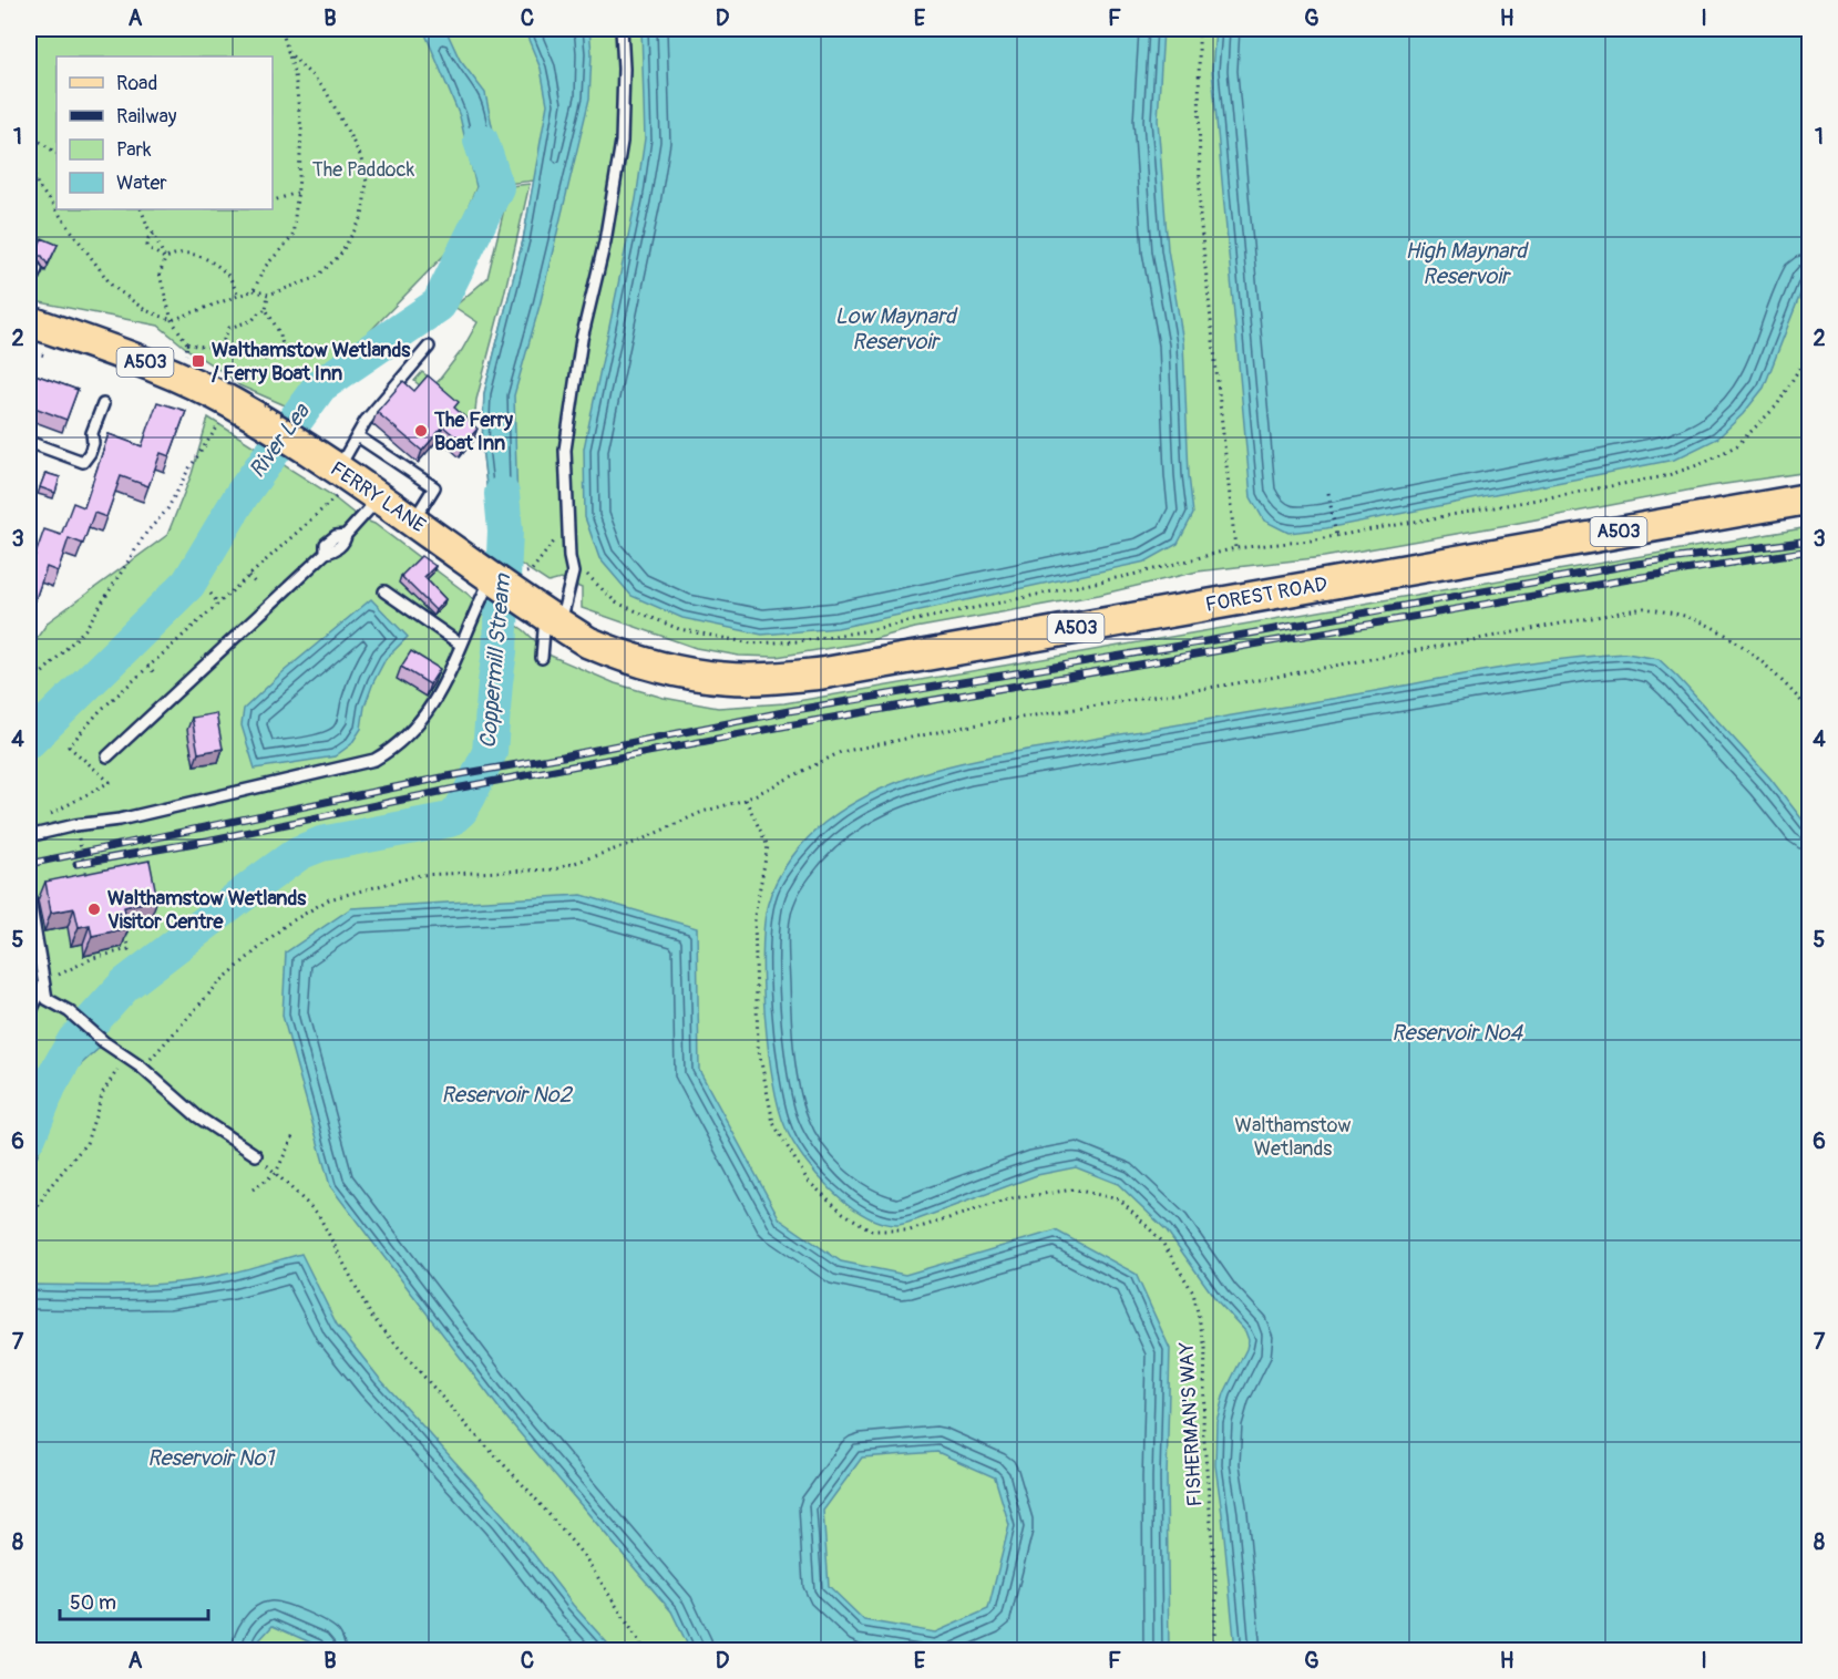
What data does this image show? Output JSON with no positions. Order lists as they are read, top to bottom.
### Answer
{
  "streets": {
    "main road": ["A503", "FERRY LANE", "FOREST ROAD"],
    "path": ["FISHERMAN'S WAY"]
  },
  "crossings": [
    ["FERRY LANE", "FOREST ROAD"]
  ],
  "water": [
    "High Maynard Reservoir",
    "Low Maynard Reservoir",
    "River Lea",
    "Coppermill Stream",
    "Reservoir №4",
    "Reservoir №2",
    "Reservoir №1"
  ],
  "parks": ["The Paddock", "Walthamstow Wetlands"],
  "places": {
    "transit": ["Walthamstow Wetlands / Ferry Boat Inn"],
    "other": ["The Ferry Boat Inn", "Walthamstow Wetlands Visitor Centre"]
  },
  "legend": [
    "Road",
    "Railway",
    "Park",
    "Water"
  ],
  "scale_bar": "50 m",
  "grid": {
    "columns": [
      "A",
      "B",
      "C",
      "D",
      "E",
      "F",
      "G",
      "H",
      "I"
    ],
    "rows": [
      "1",
      "2",
      "3",
      "4",
      "5",
      "6",
      "7",
      "8"
    ]
  }
}
